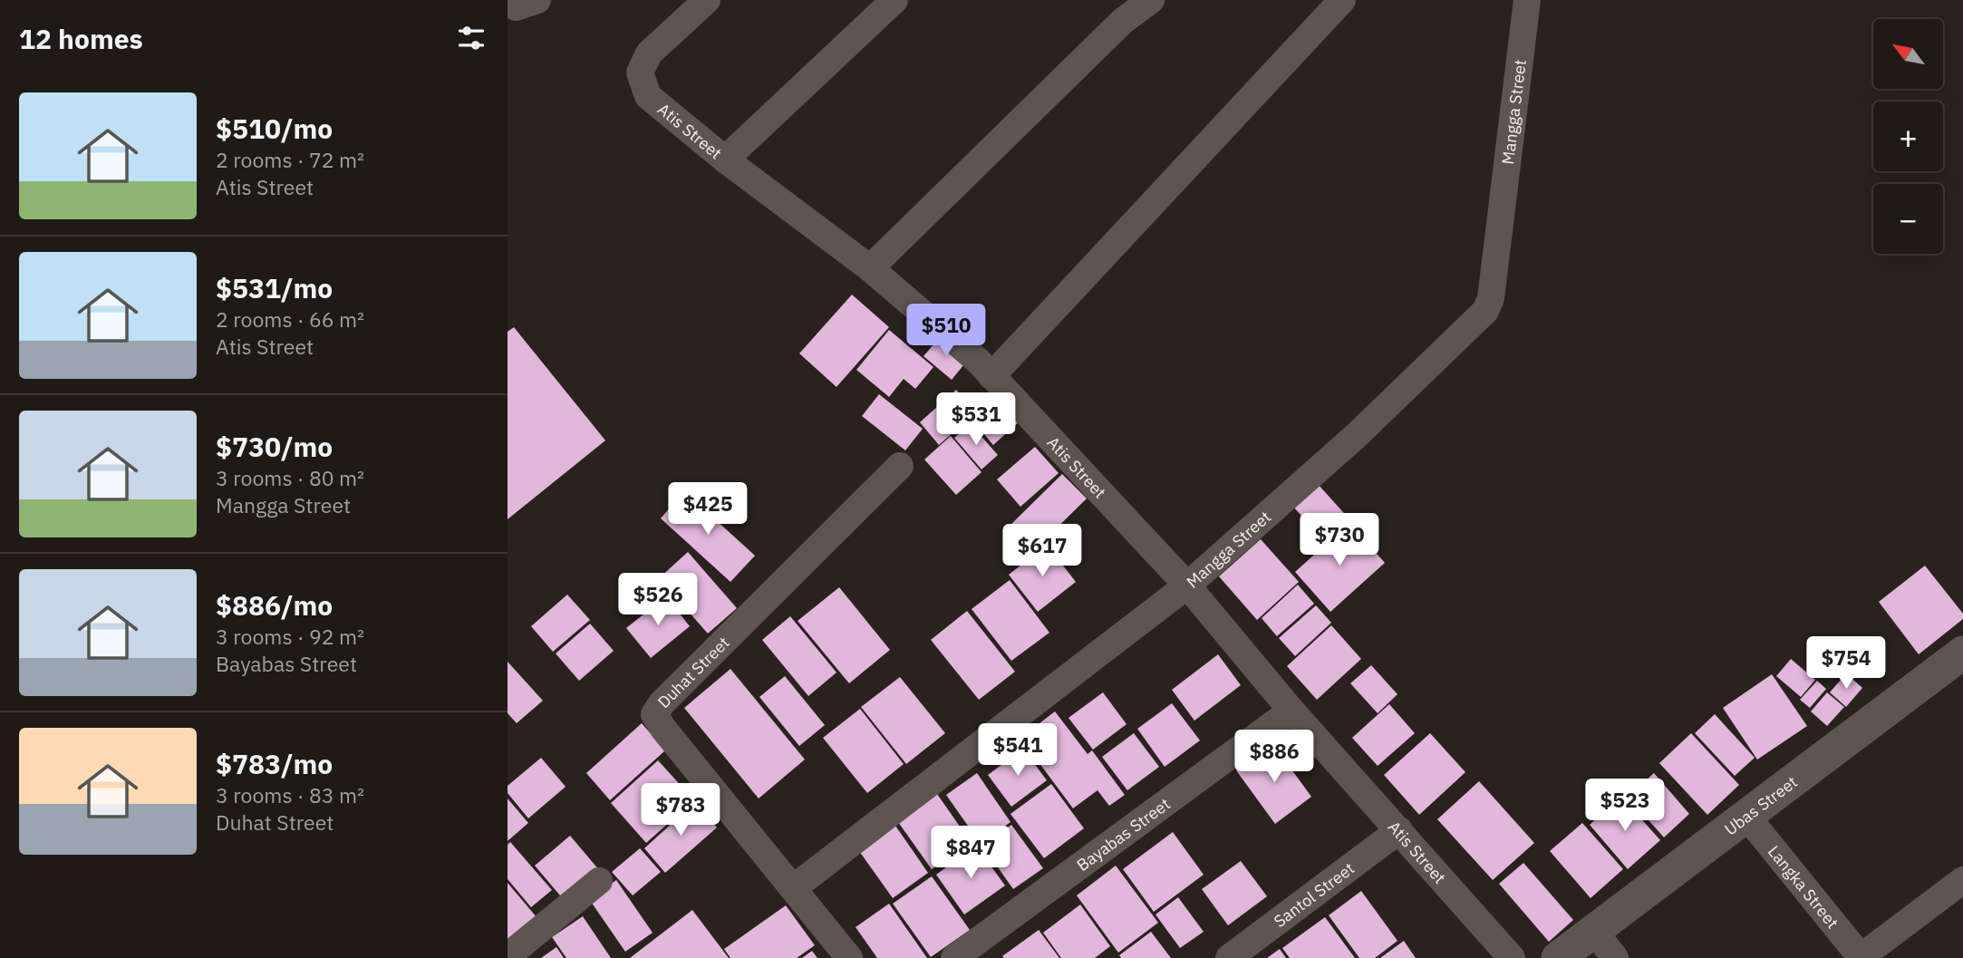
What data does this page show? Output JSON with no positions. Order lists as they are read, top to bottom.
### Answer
{
  "streets": {
    "street": [
      "Mangga Street",
      "Atis Street",
      "Duhat Street",
      "Ubas Street",
      "Bayabas Street",
      "Langka Street",
      "Santol Street"
    ]
  },
  "crossings": [
    ["Mangga Street", "Atis Street"],
    ["Mangga Street", "Duhat Street"],
    ["Atis Street", "Bayabas Street"],
    ["Atis Street", "Santol Street"],
    ["Ubas Street", "Langka Street"]
  ],
  "north": "top left",
  "page": {
    "heading": "12 homes",
    "map_buttons": ["+", "−"],
    "list": [
      {
        "name": "$510/mo",
        "note": "2 rooms · 72 m² · Atis Street"
      },
      {
        "name": "$531/mo",
        "note": "2 rooms · 66 m² · Atis Street"
      },
      {
        "name": "$730/mo",
        "note": "3 rooms · 80 m² · Mangga Street"
      },
      {
        "name": "$886/mo",
        "note": "3 rooms · 92 m² · Bayabas Street"
      },
      {
        "name": "$783/mo",
        "note": "3 rooms · 83 m² · Duhat Street"
      }
    ],
    "price": [
      "$510",
      "$531",
      "$425",
      "$730",
      "$617",
      "$526",
      "$754",
      "$541",
      "$886",
      "$523",
      "$783",
      "$847"
    ]
  }
}
